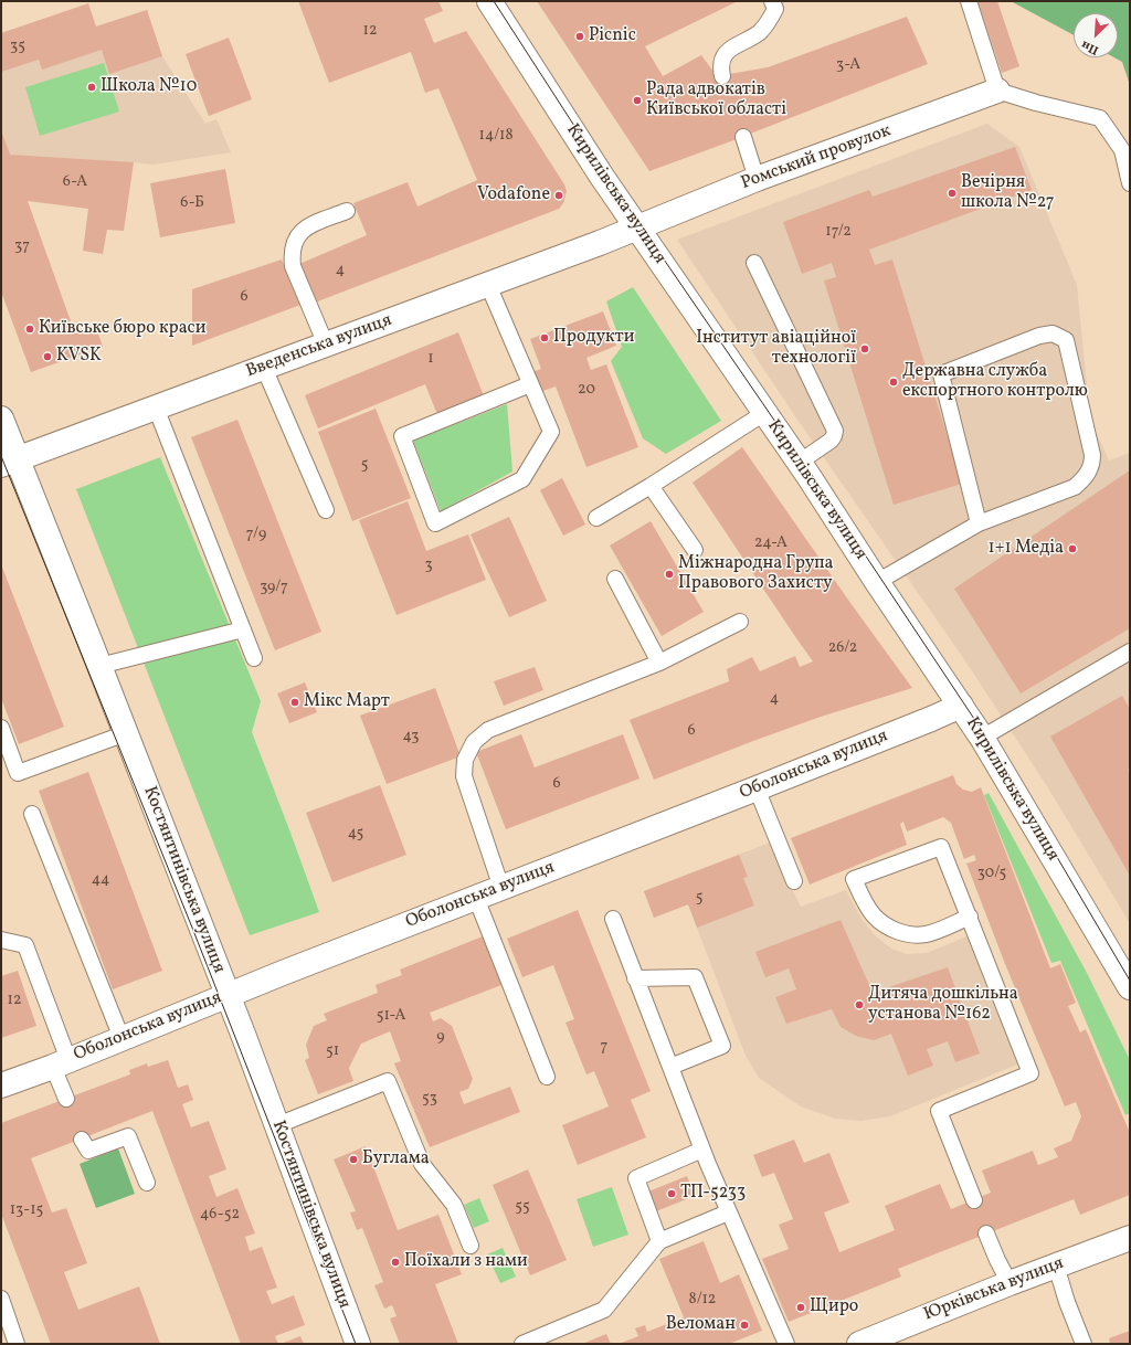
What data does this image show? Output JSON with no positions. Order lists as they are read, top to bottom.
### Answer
{
  "streets": {
    "street": [
      "Ромський провулок",
      "Кирилівська вулиця",
      "Введенська вулиця",
      "Оболонська вулиця",
      "Костянтинівська вулиця",
      "Юрківська вулиця"
    ]
  },
  "crossings": [
    ["Ромський провулок", "Кирилівська вулиця"],
    ["Ромський провулок", "Введенська вулиця"],
    ["Кирилівська вулиця", "Введенська вулиця"],
    ["Кирилівська вулиця", "Оболонська вулиця"],
    ["Введенська вулиця", "Костянтинівська вулиця"],
    ["Оболонська вулиця", "Костянтинівська вулиця"]
  ],
  "places": [
    "Picnic",
    "Школа №10",
    "Рада адвокатів Київської області",
    "Вечірня школа №27",
    "Vodafone",
    "Київське бюро краси",
    "Продукти",
    "Інститут авіаційної технології",
    "KVSK",
    "Державна служба експортного контролю",
    "1+1 Медіа",
    "Міжнародна Група Правового Захисту",
    "Мікс Март",
    "Дитяча дошкільна установа №162",
    "Буглама",
    "ТП-5233",
    "Поїхали з нами",
    "Щиро",
    "Веломан"
  ],
  "house_numbers": [
    "12",
    "35",
    "3-А",
    "14/18",
    "6-А",
    "6-Б",
    "17/2",
    "37",
    "4",
    "6",
    "1",
    "20",
    "5",
    "7/9",
    "24-А",
    "3",
    "39/7",
    "26/2",
    "4",
    "6",
    "43",
    "6",
    "45",
    "30/5",
    "44",
    "5",
    "12",
    "51-А",
    "9",
    "7",
    "51",
    "53",
    "55",
    "13-15",
    "46-52",
    "8/12"
  ],
  "north": "bottom left"
}
